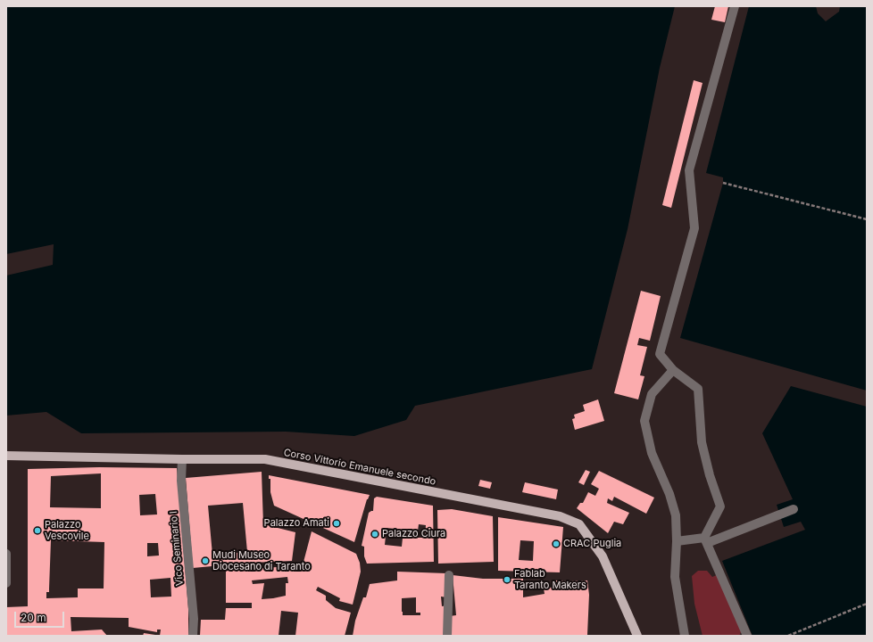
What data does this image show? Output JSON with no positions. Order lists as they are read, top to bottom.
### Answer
{
  "streets": {
    "main road": ["Corso Vittorio Emanuele secondo"],
    "street": ["Vico Seminario I"]
  },
  "crossings": [
    ["Corso Vittorio Emanuele secondo", "Vico Seminario I"]
  ],
  "places": [
    "Palazzo Amati",
    "Palazzo Vescovile",
    "Palazzo Ciura",
    "CRAC Puglia",
    "Mudi Museo Diocesano di Taranto",
    "Fablab Taranto Makers"
  ],
  "scale_bar": "20 m"
}
